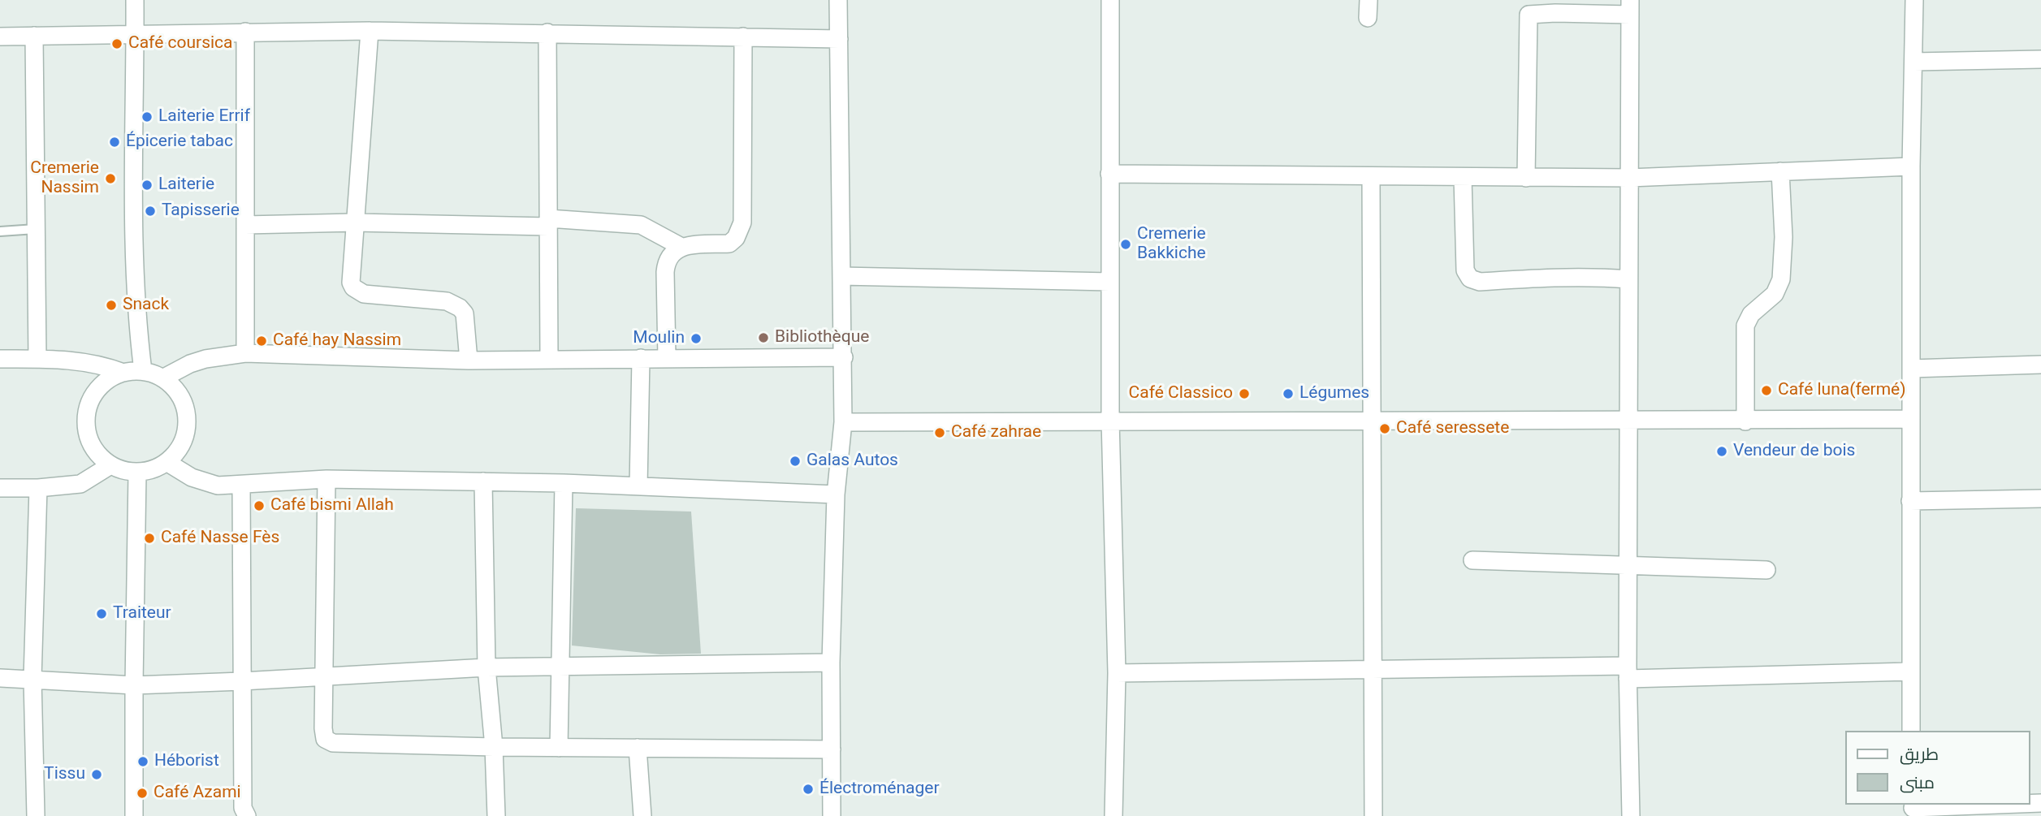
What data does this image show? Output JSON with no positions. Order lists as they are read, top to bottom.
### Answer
{
  "places": [
    "Café coursica",
    "Laiterie Errif",
    "Épicerie tabac",
    "Cremerie Nassim",
    "Laiterie",
    "Tapisserie",
    "Cremerie Bakkiche",
    "Snack",
    "Bibliothèque",
    "Moulin",
    "Café hay Nassim",
    "Café luna(fermé)",
    "Café Classico",
    "Légumes",
    "Café seressete",
    "Café zahrae",
    "Vendeur de bois",
    "Galas Autos",
    "Café bismi Allah",
    "Café Nasse Fès",
    "Traiteur",
    "Héborist",
    "Tissu",
    "Électroménager",
    "Café Azami"
  ],
  "legend": ["طريق", "مبنى"]
}
